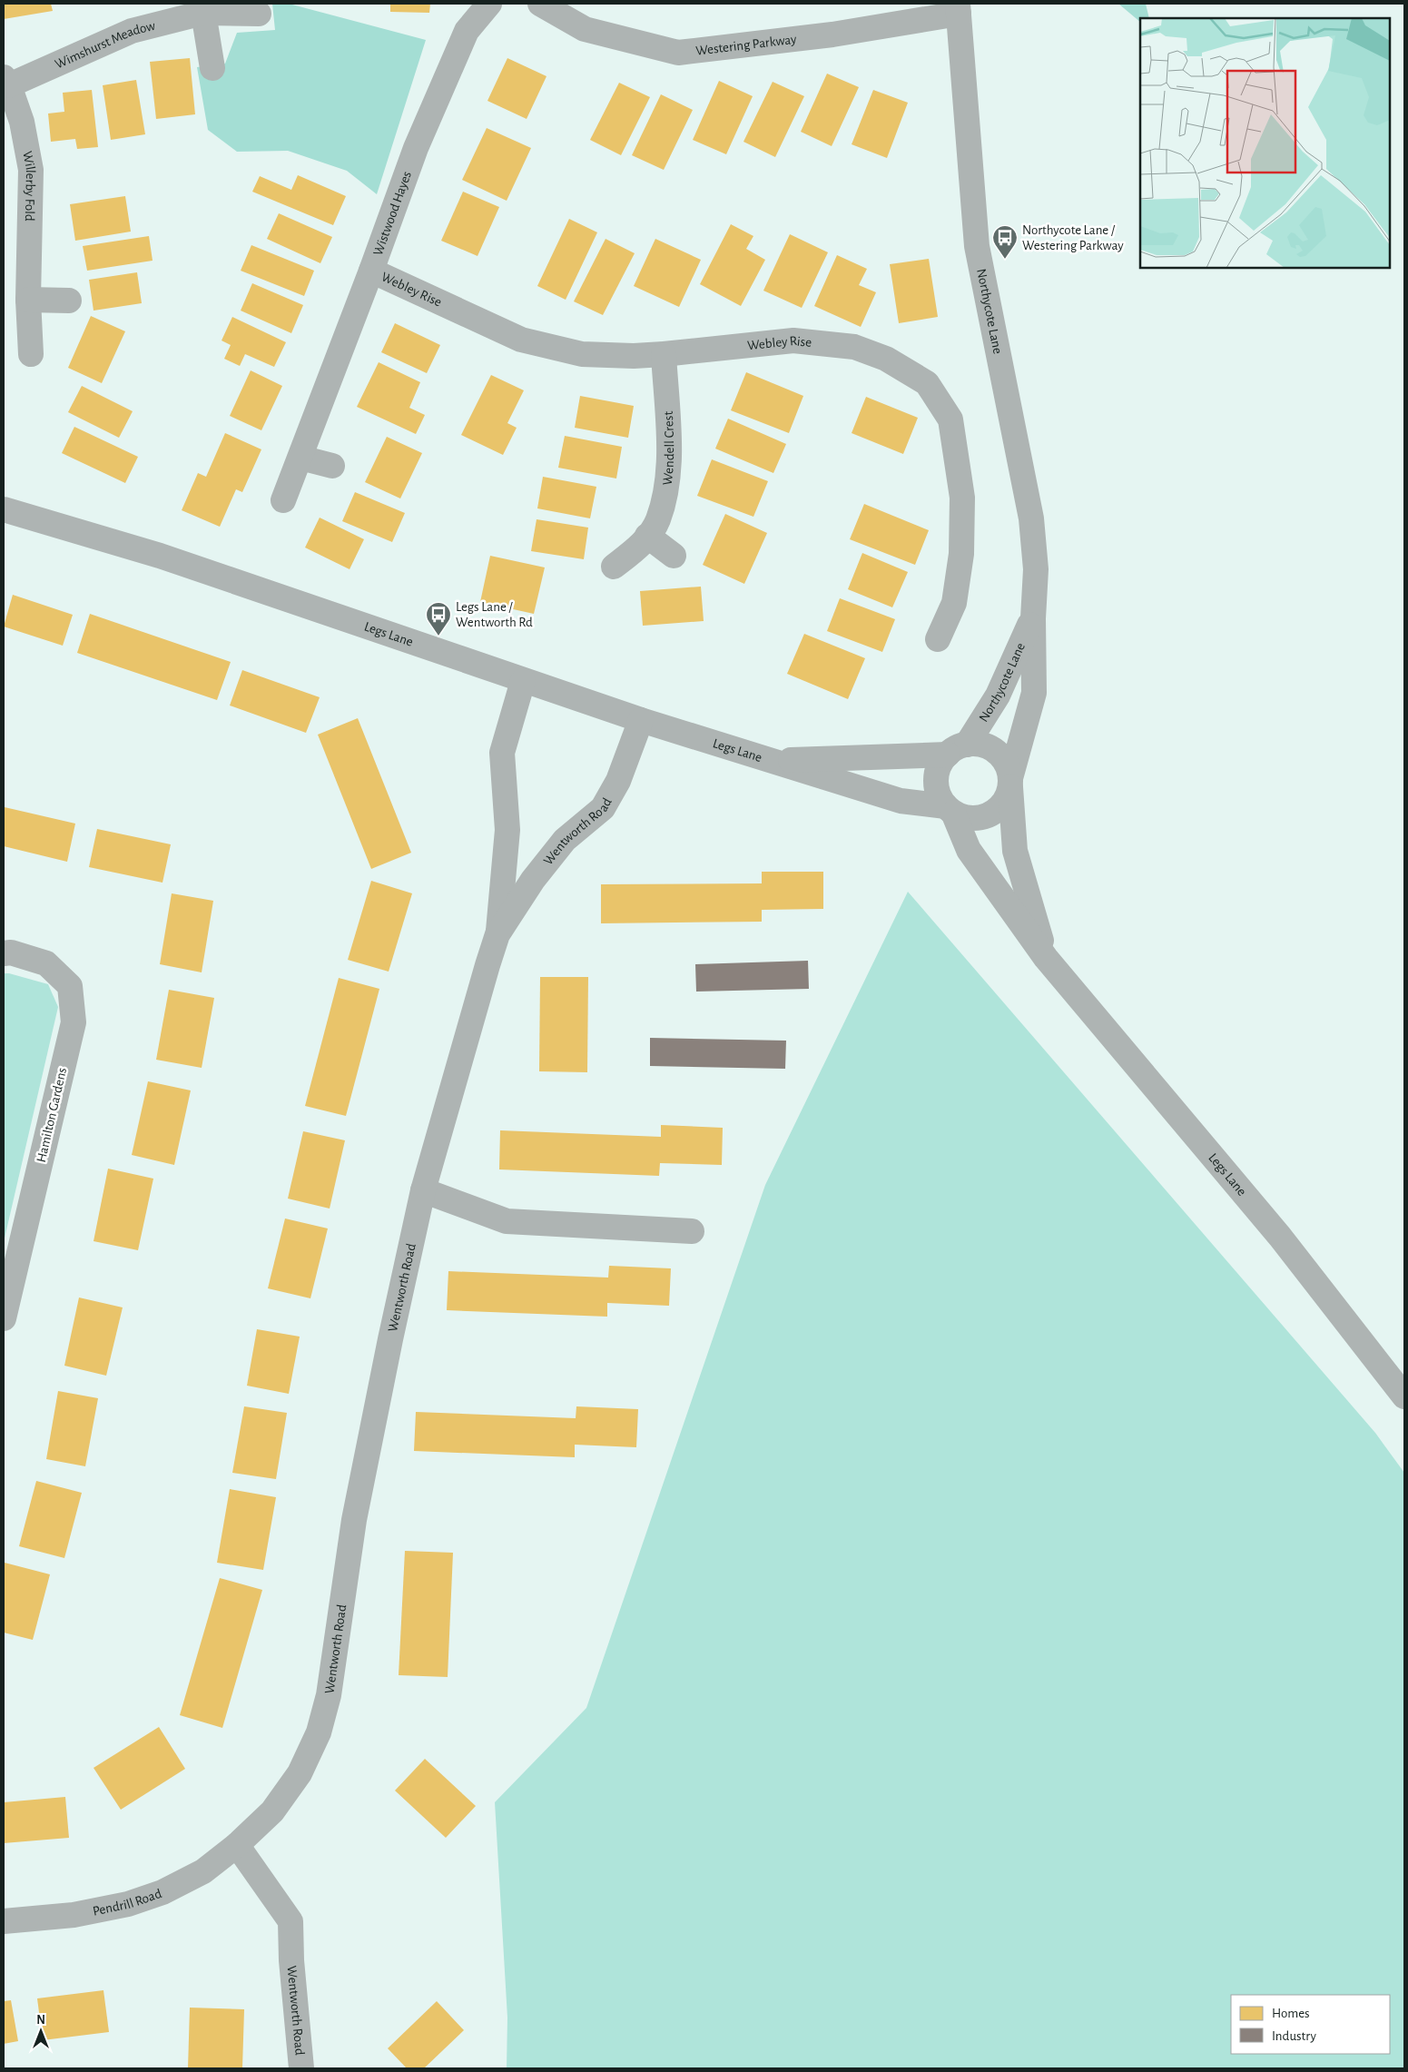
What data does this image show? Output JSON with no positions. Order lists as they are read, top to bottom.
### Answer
{
  "streets": {
    "street": [
      "Westering Parkway",
      "Wimshurst Meadow",
      "Willerby Fold",
      "Wistwood Hayes",
      "Webley Rise",
      "Northycote Lane",
      "Wendell Crest",
      "Legs Lane",
      "Wentworth Road",
      "Hamilton Gardens",
      "Pendrill Road"
    ]
  },
  "crossings": [
    ["Westering Parkway", "Northycote Lane"],
    ["Wimshurst Meadow", "Willerby Fold"],
    ["Wistwood Hayes", "Webley Rise"],
    ["Webley Rise", "Wendell Crest"],
    ["Northycote Lane", "Legs Lane"],
    ["Legs Lane", "Wentworth Road"],
    ["Wentworth Road", "Pendrill Road"]
  ],
  "places": {
    "bus stop": ["Northycote Lane / Westering Parkway", "Legs Lane / Wentworth Rd"]
  },
  "legend": ["Homes", "Industry"],
  "north": "top"
}
